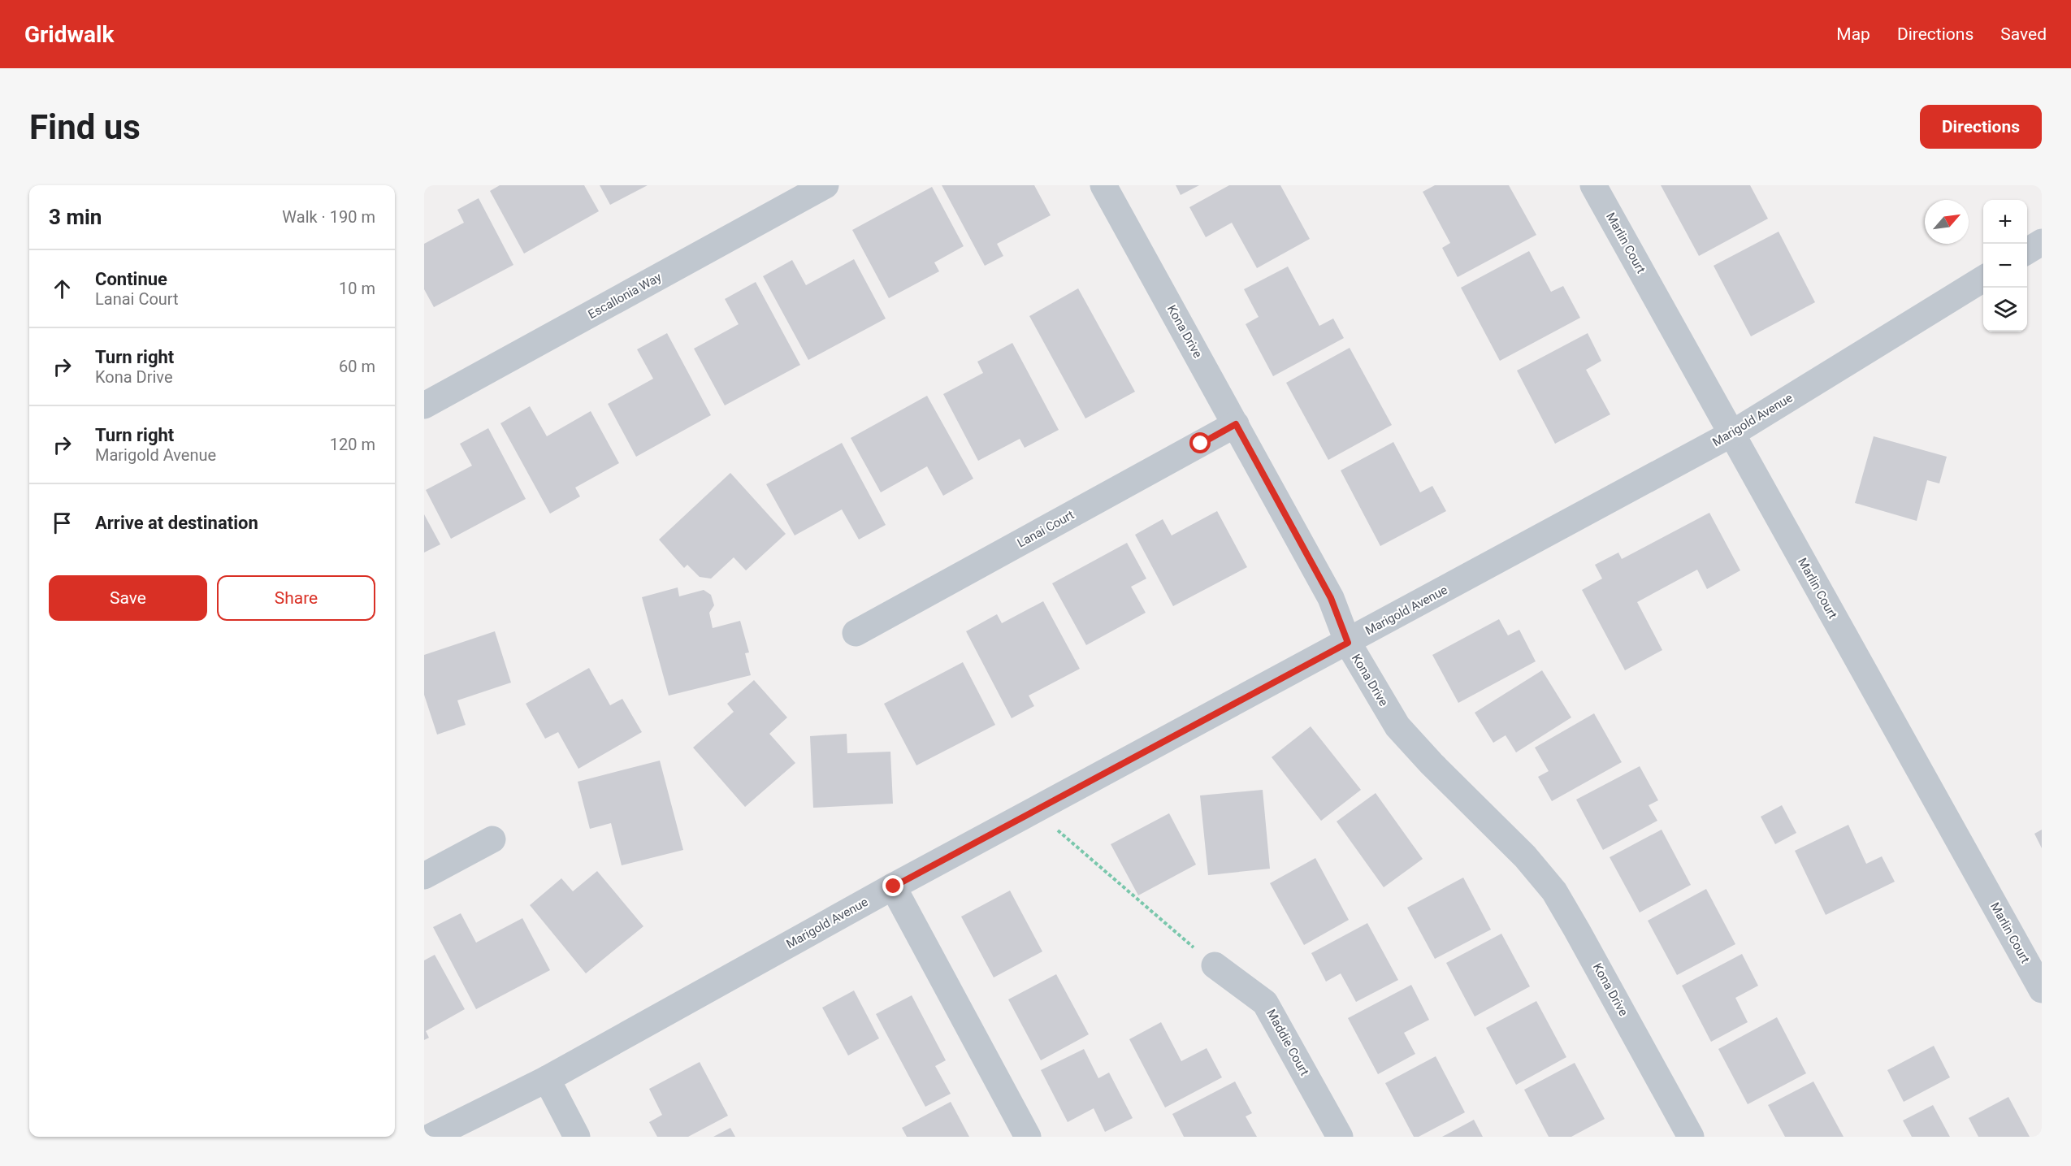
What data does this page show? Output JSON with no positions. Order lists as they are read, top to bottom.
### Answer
{
  "streets": {
    "street": [
      "Marlin Court",
      "Escallonia Way",
      "Kona Drive",
      "Marigold Avenue",
      "Lanai Court",
      "Maddie Court"
    ]
  },
  "crossings": [
    ["Marlin Court", "Marigold Avenue"],
    ["Kona Drive", "Marigold Avenue"],
    ["Kona Drive", "Lanai Court"]
  ],
  "north": "top right",
  "page": {
    "header": "Gridwalk",
    "nav": ["Map", "Directions", "Saved"],
    "buttons": [
      "Directions",
      ["Save", "Share"]
    ],
    "title": "Find us",
    "heading": ["3 min", "Walk · 190 m"],
    "map_buttons": ["+", "−"],
    "list": [
      ["Continue", "Lanai Court", "10 m"],
      ["Turn right", "Kona Drive", "60 m"],
      ["Turn right", "Marigold Avenue", "120 m"],
      "Arrive at destination"
    ]
  }
}
